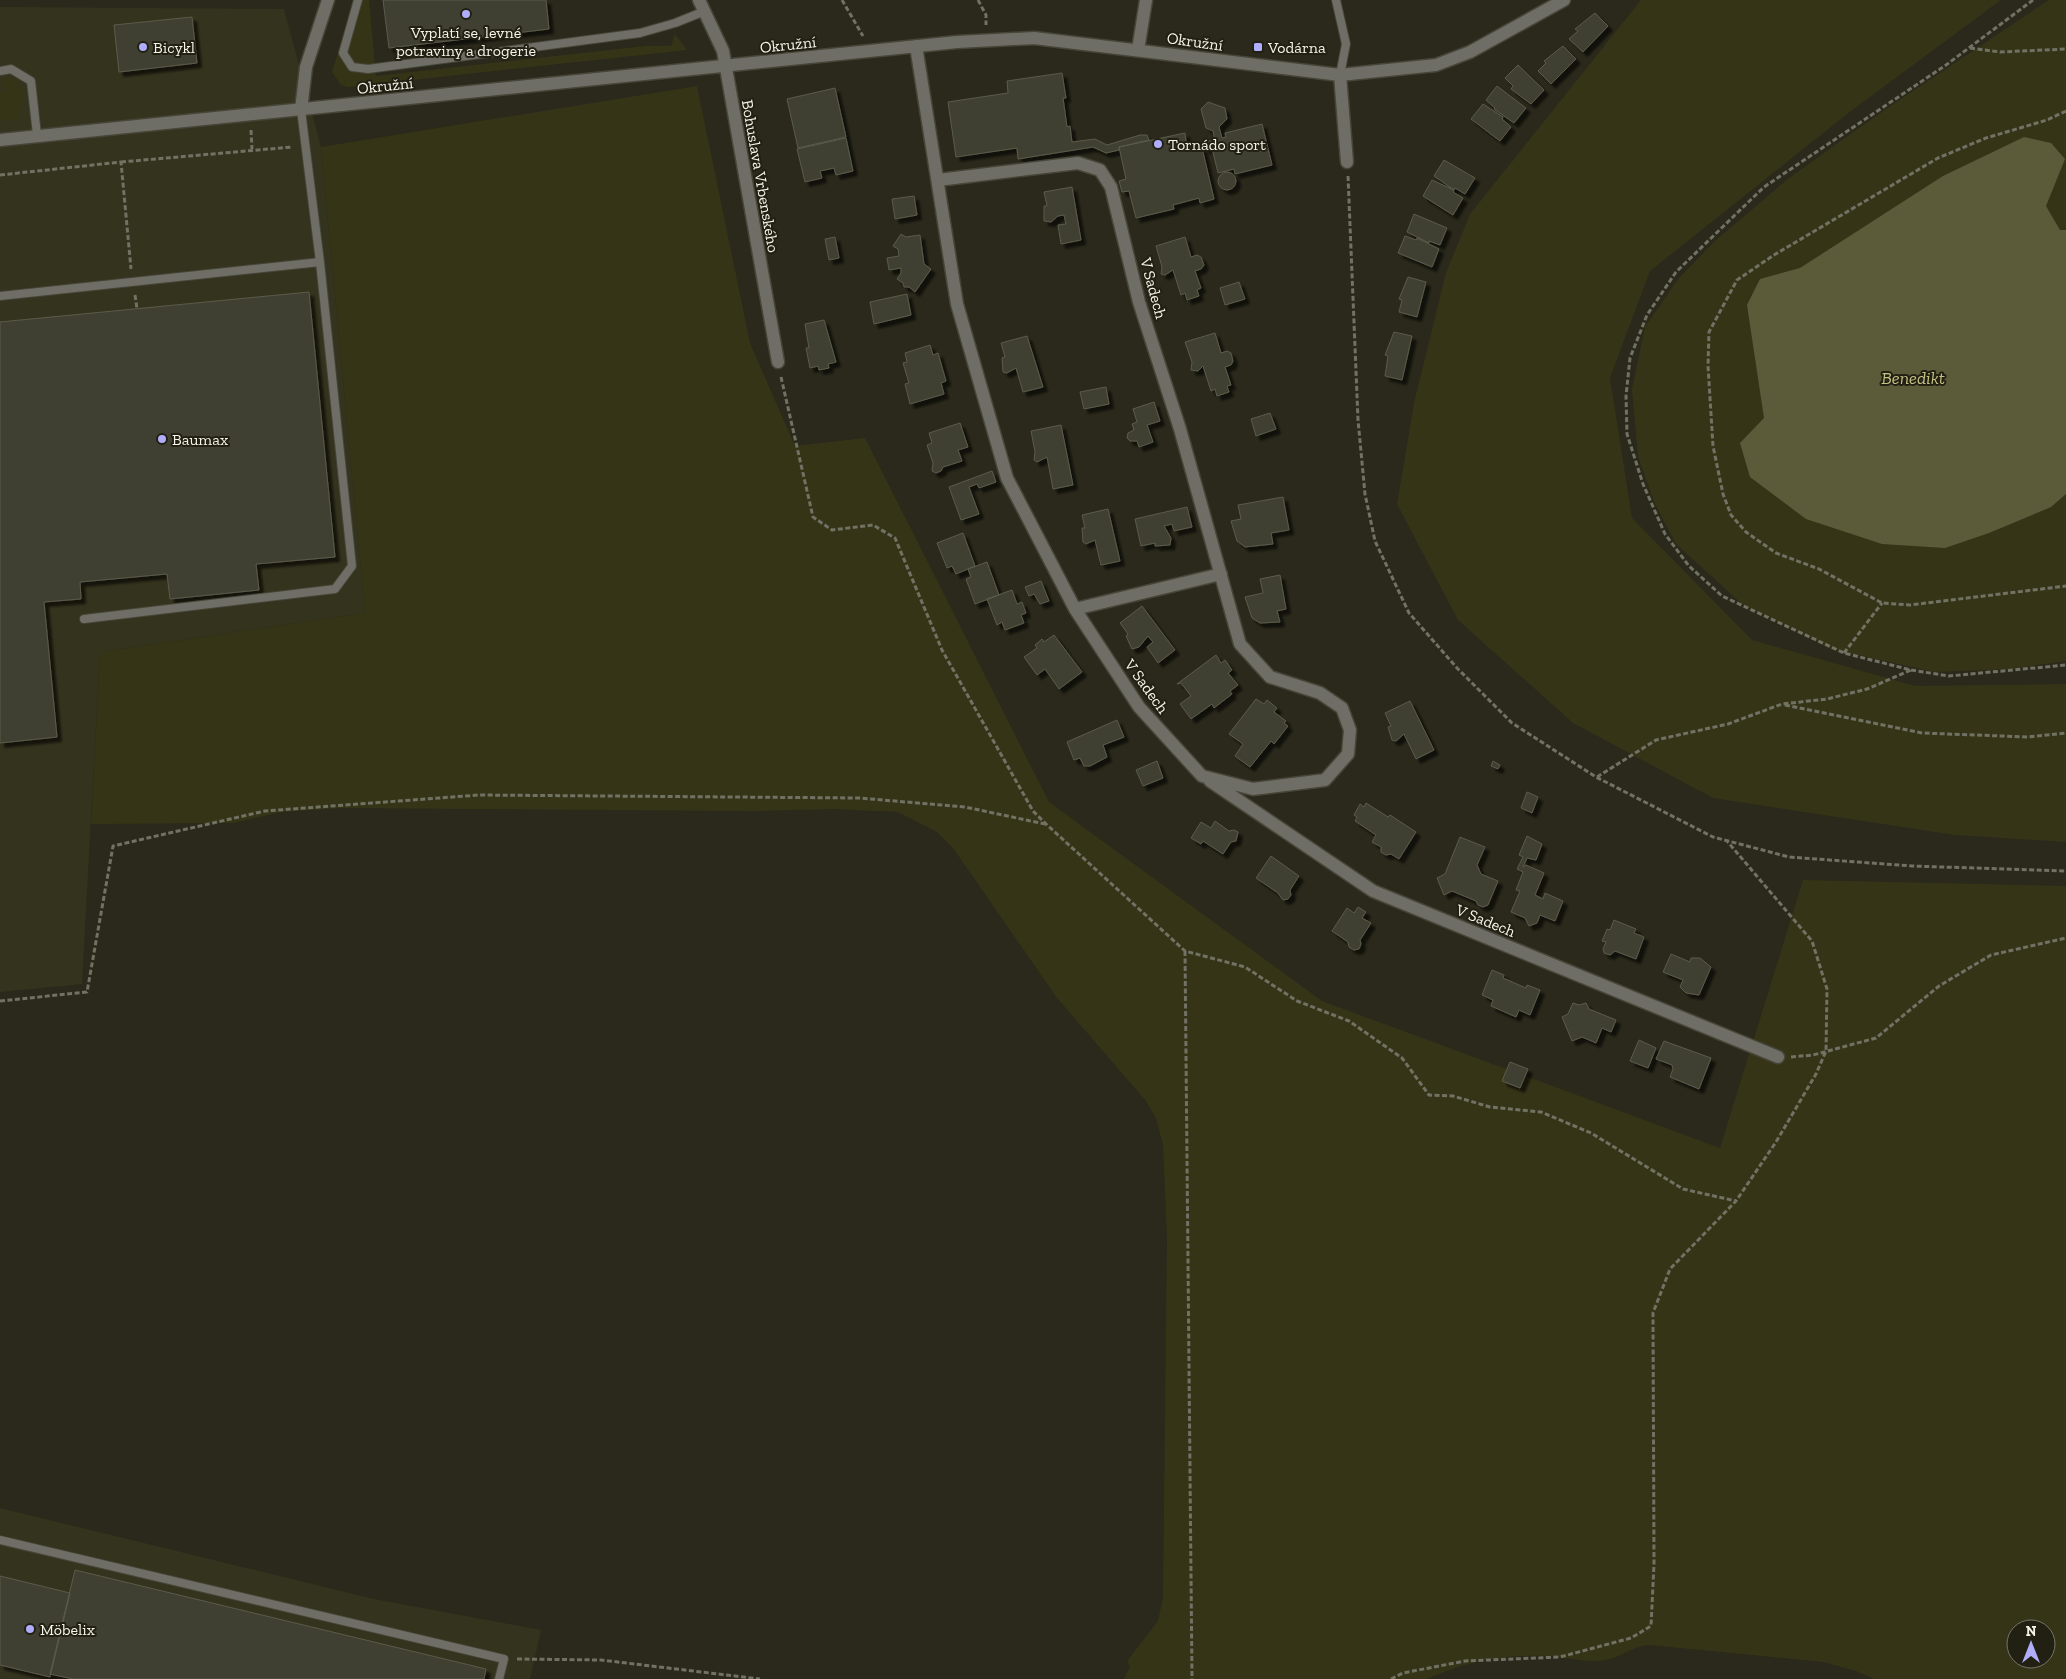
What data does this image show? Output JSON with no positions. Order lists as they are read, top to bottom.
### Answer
{
  "streets": {
    "street": ["Okružní", "Bohuslava Vrbenského", "V Sadech"]
  },
  "crossings": [
    ["Okružní", "Bohuslava Vrbenského"],
    ["Okružní", "V Sadech"]
  ],
  "water": ["Benedikt"],
  "places": {
    "other": [
      "Vyplatí se, levné potraviny a drogerie",
      "Bicykl",
      "Tornádo sport",
      "Baumax",
      "Möbelix"
    ],
    "transit": ["Vodárna"]
  },
  "north": "top"
}
